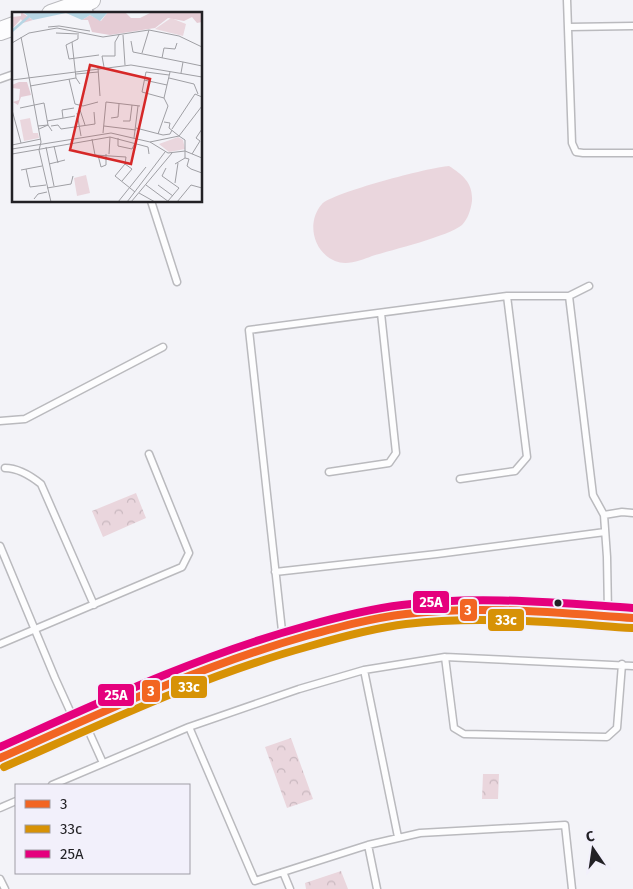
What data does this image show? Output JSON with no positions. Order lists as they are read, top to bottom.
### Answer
{
  "lines": ["transit line 25А", "transit line 3", "transit line 33с"],
  "legend": ["3", "33с", "25А"],
  "north": "top"
}
